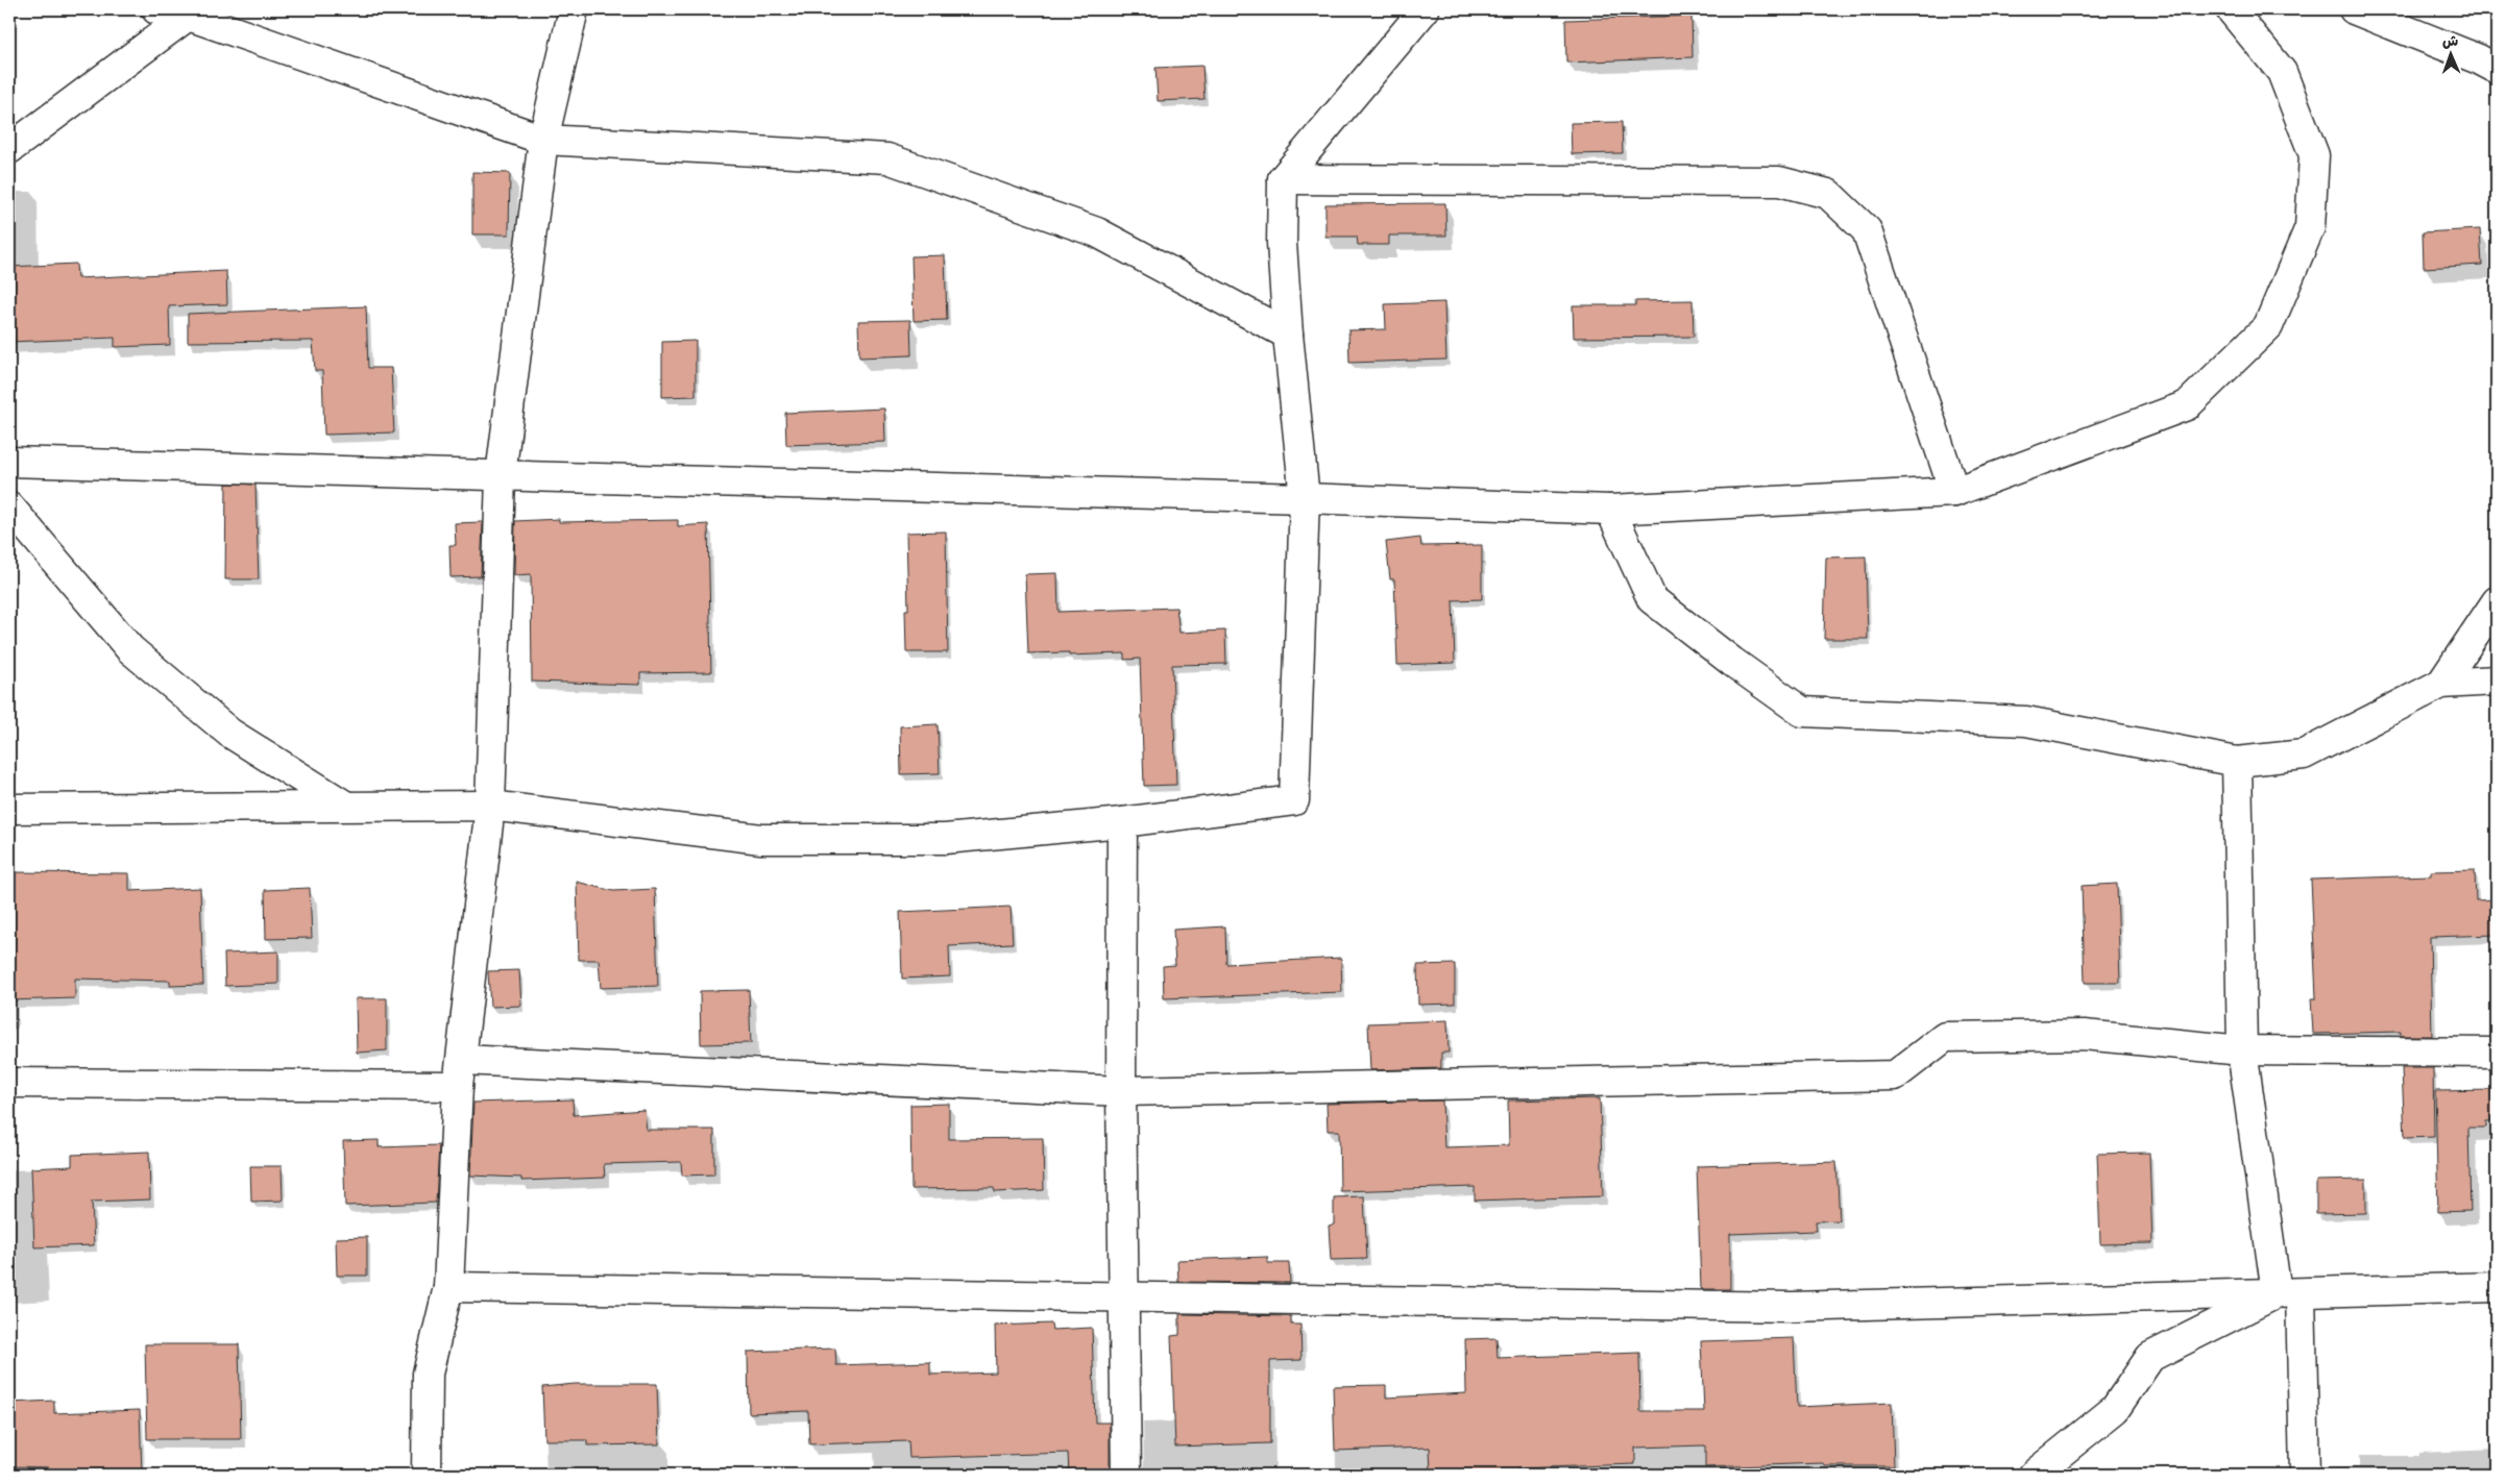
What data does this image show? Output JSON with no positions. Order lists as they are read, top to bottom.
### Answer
{
  "north": "top"
}
